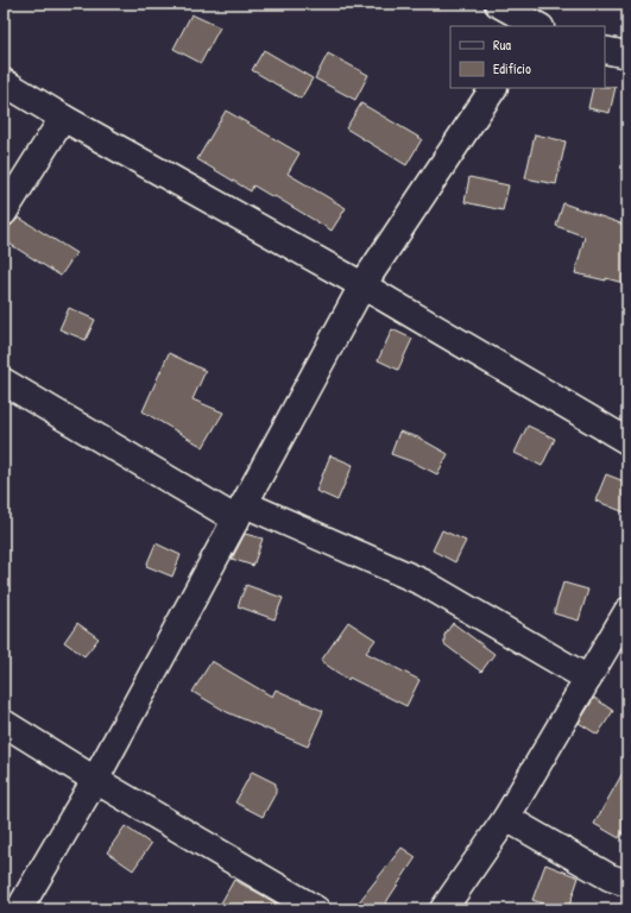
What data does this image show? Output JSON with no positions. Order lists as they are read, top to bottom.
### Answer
{
  "legend": ["Rua", "Edifício"]
}
